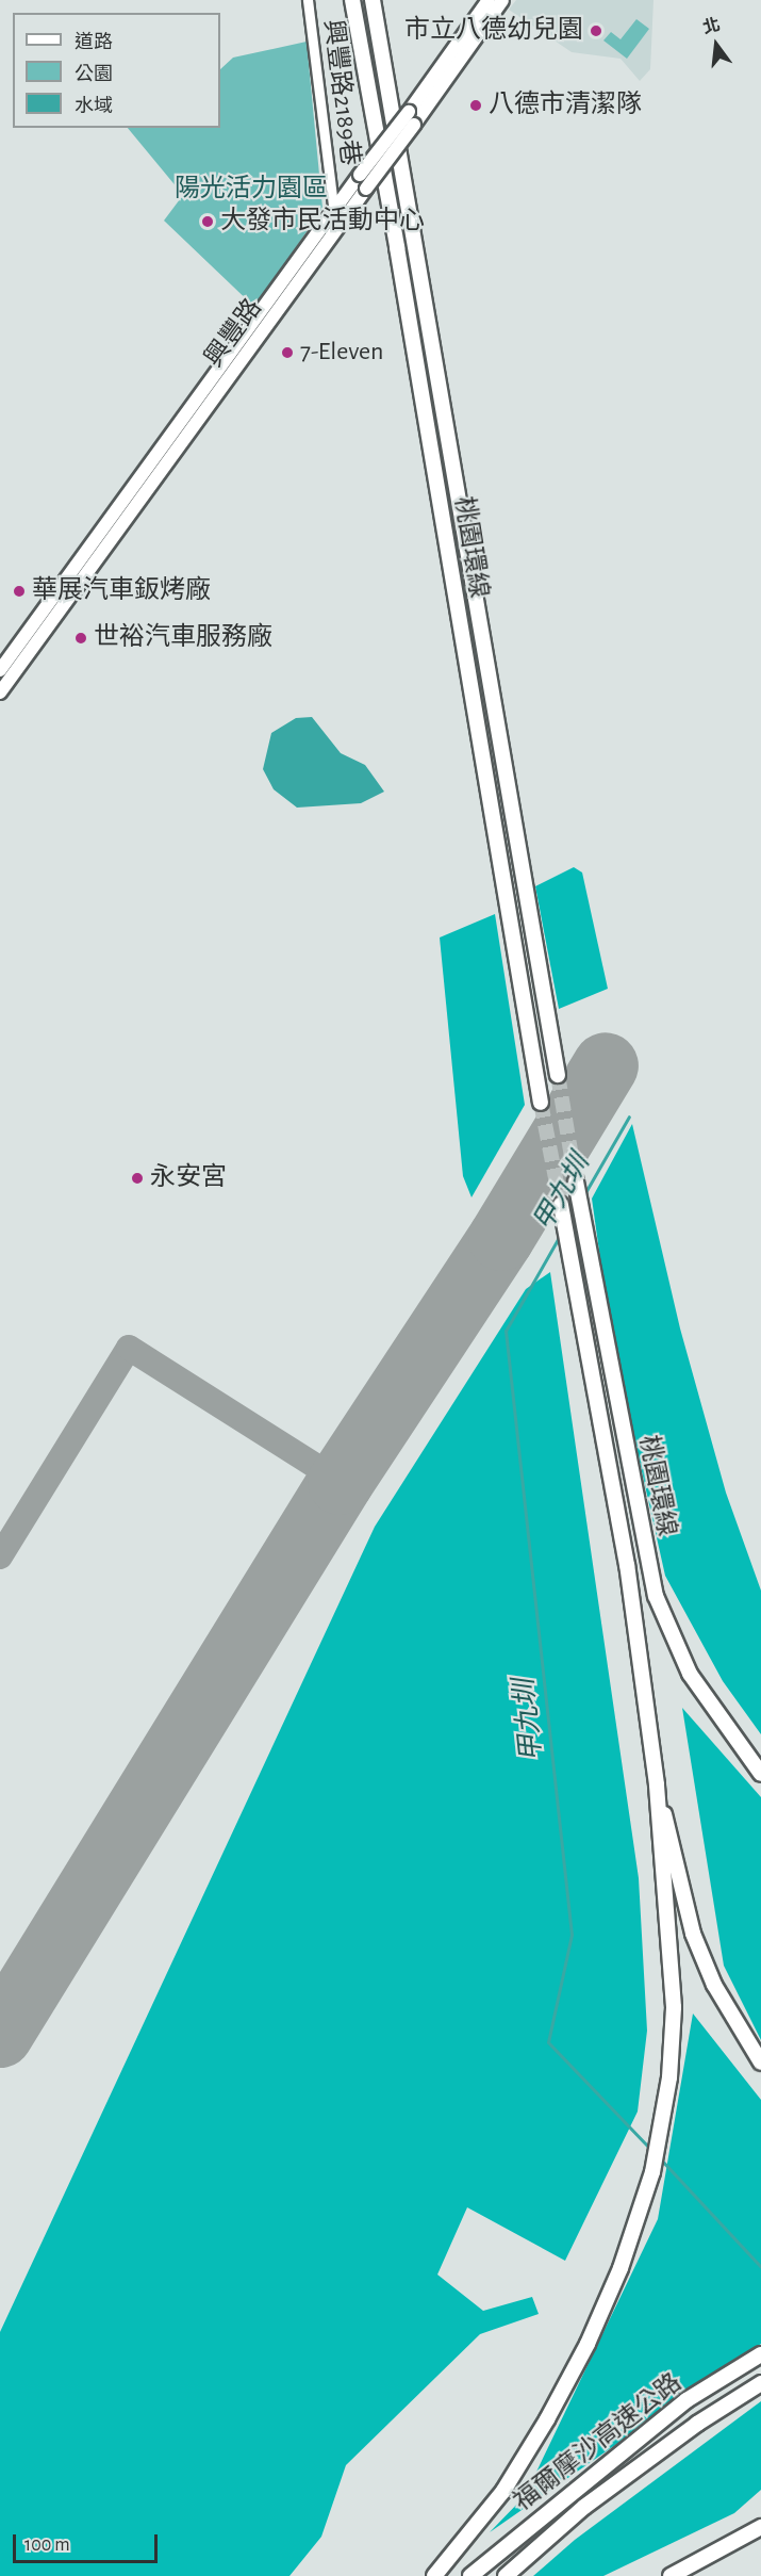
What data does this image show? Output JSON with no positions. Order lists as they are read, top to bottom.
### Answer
{
  "streets": {
    "highway": ["桃園環線", "福爾摩沙高速公路"],
    "main road": ["興豐路"],
    "street": ["興豐路2189巷"]
  },
  "crossings": [
    ["興豐路2189巷", "興豐路"]
  ],
  "water": ["甲九圳"],
  "parks": ["陽光活力園區"],
  "places": [
    "市立八德幼兒園",
    "八德市清潔隊",
    "大發市民活動中心",
    "7-Eleven",
    "華展汽車鈑烤廠",
    "世裕汽車服務廠",
    "永安宮"
  ],
  "legend": ["道路", "公園", "水域"],
  "scale_bar": "100 m",
  "north": "top"
}
